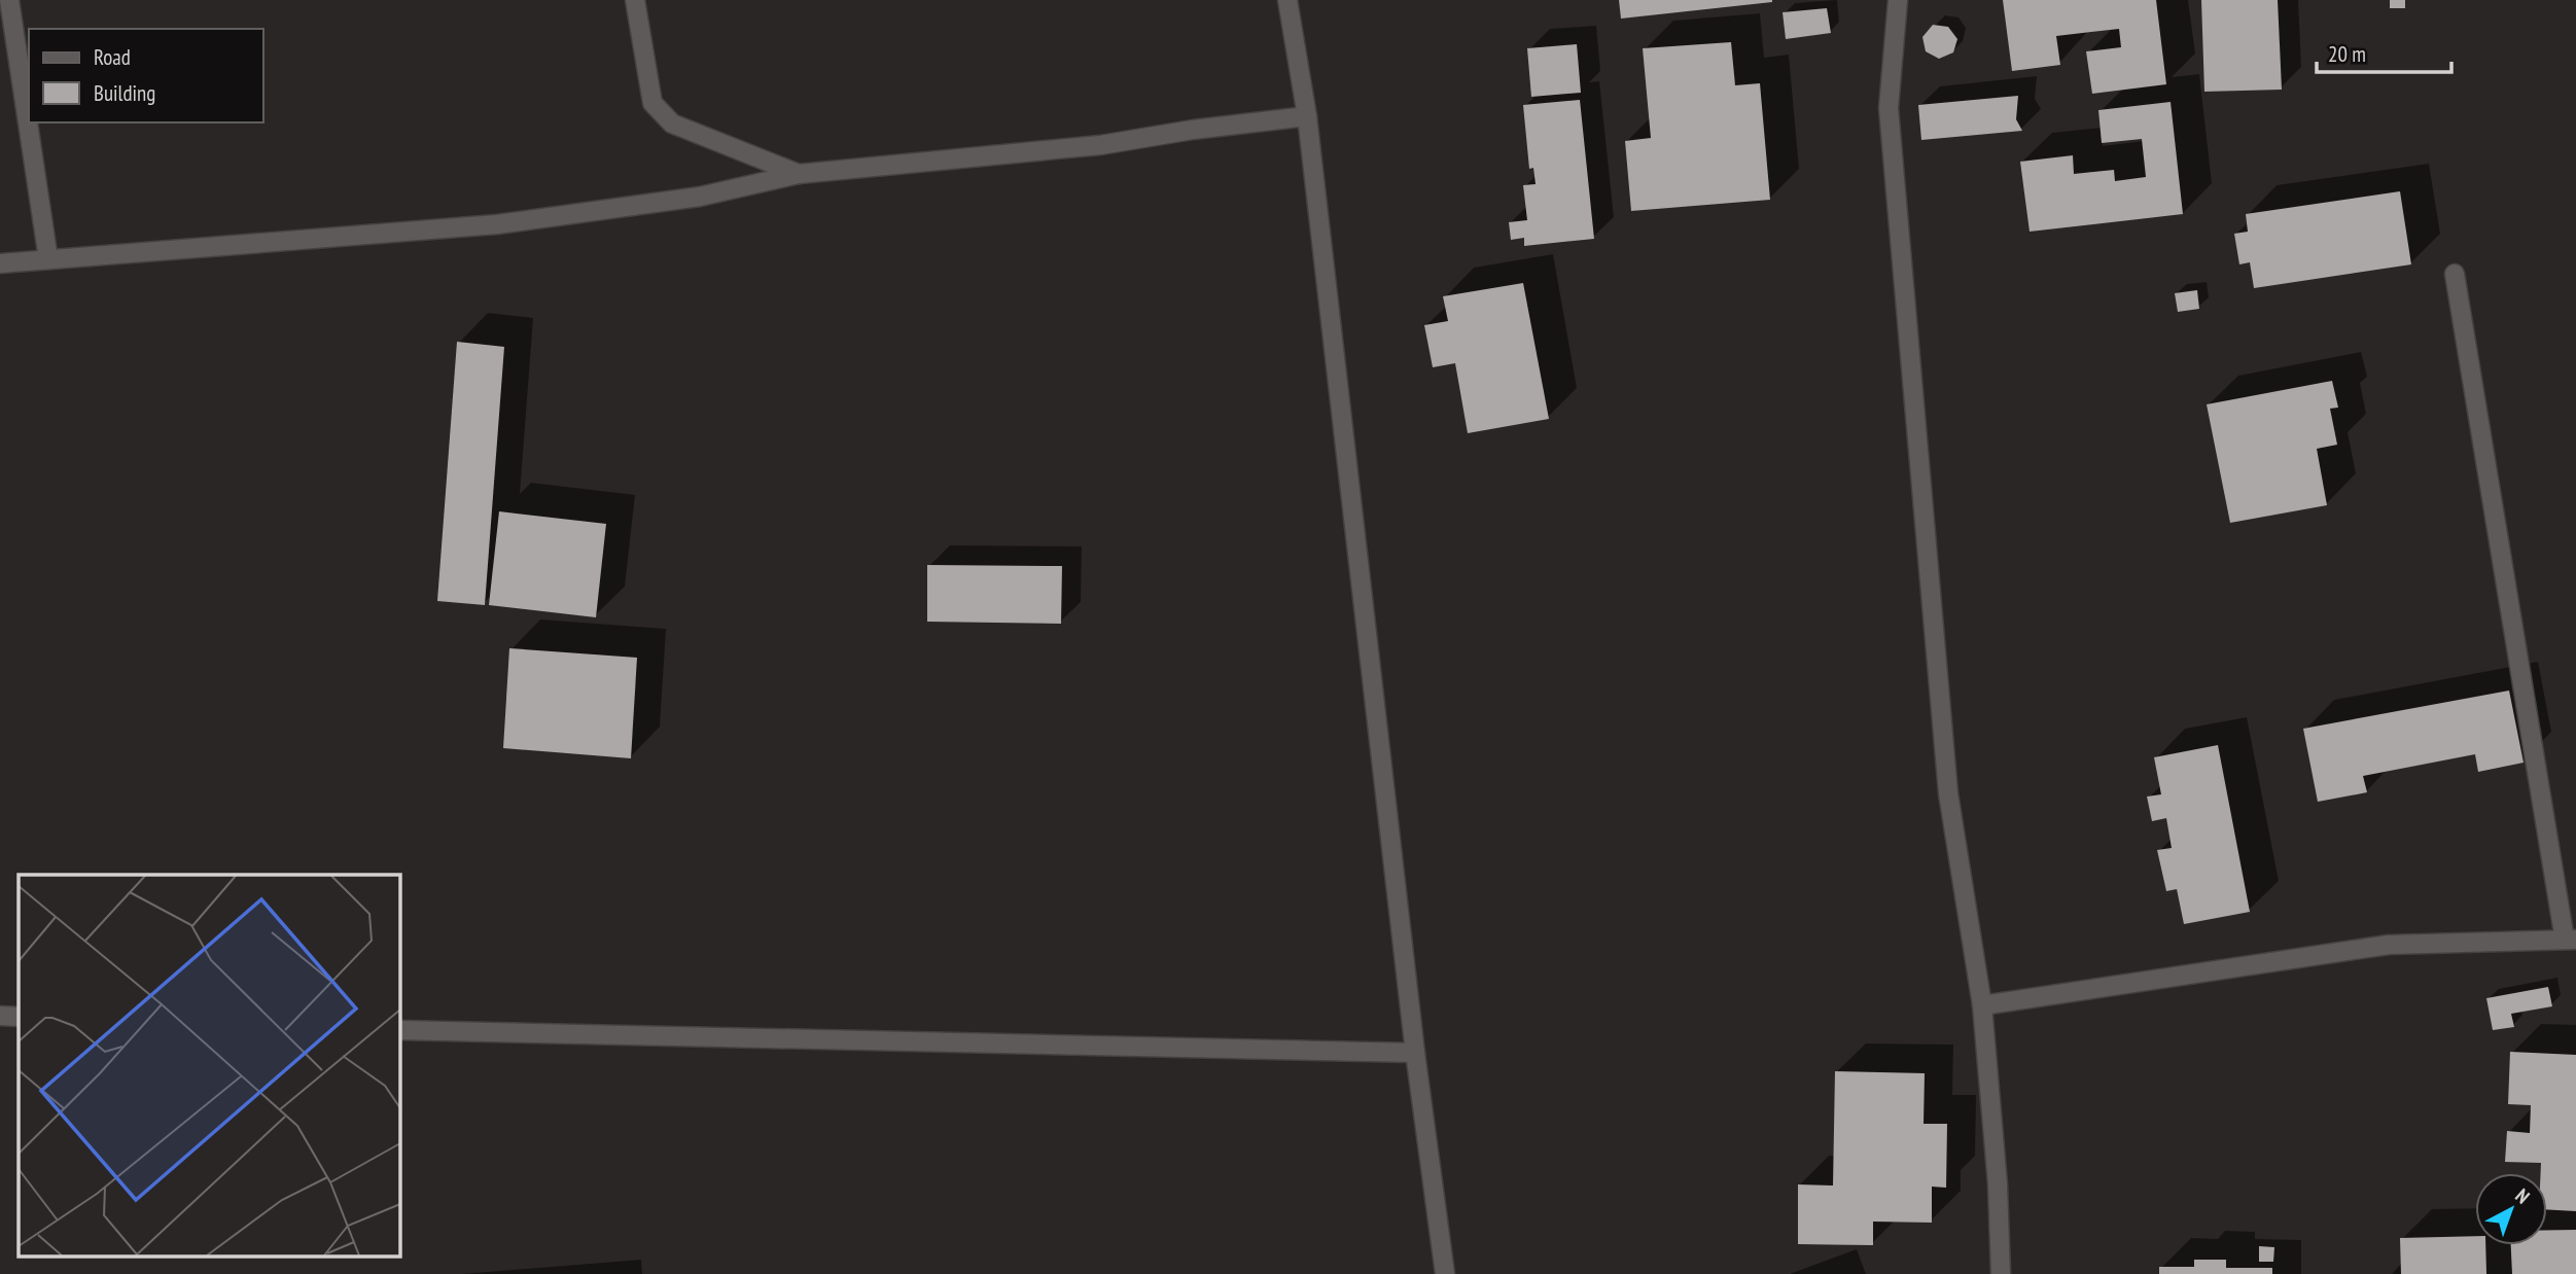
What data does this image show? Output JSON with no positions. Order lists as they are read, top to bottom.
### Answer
{
  "legend": ["Road", "Building"],
  "scale_bar": "20 m",
  "north": "top right"
}
